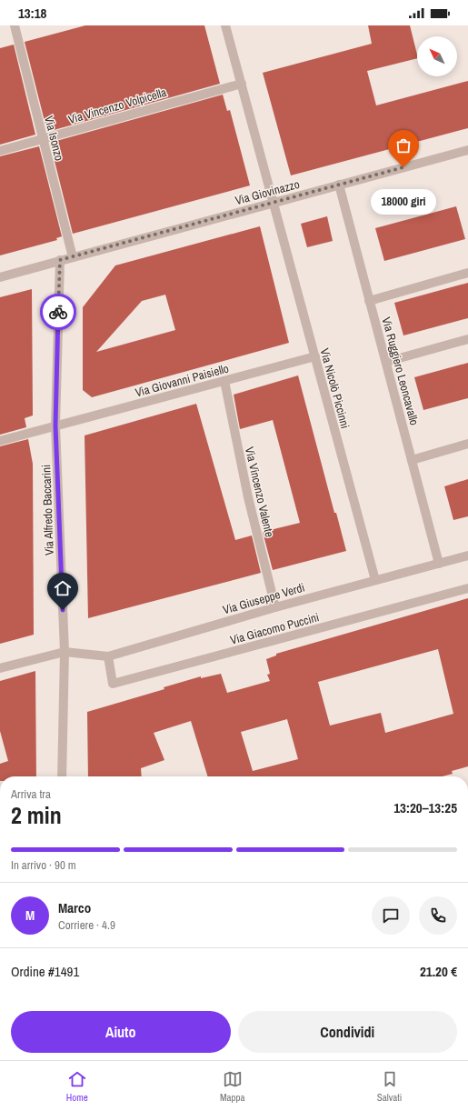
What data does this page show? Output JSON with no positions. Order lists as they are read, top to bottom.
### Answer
{
  "streets": {
    "street": [
      "Via Vincenzo Volpicella",
      "Via Isonzo",
      "Via Giovinazzo",
      "Via Ruggiero Leoncavallo",
      "Via Giovanni Paisiello",
      "Via Nicolò Piccinni",
      "Via Vincenzo Valente",
      "Via Alfredo Baccarini",
      "Via Giuseppe Verdi",
      "Via Giacomo Puccini"
    ]
  },
  "crossings": [
    ["Via Vincenzo Volpicella", "Via Isonzo"],
    ["Via Vincenzo Volpicella", "Via Nicolò Piccinni"],
    ["Via Isonzo", "Via Giovinazzo"],
    ["Via Giovinazzo", "Via Ruggiero Leoncavallo"],
    ["Via Giovinazzo", "Via Nicolò Piccinni"],
    ["Via Giovinazzo", "Via Alfredo Baccarini"],
    ["Via Ruggiero Leoncavallo", "Via Giuseppe Verdi"],
    ["Via Giovanni Paisiello", "Via Nicolò Piccinni"],
    ["Via Giovanni Paisiello", "Via Vincenzo Valente"],
    ["Via Giovanni Paisiello", "Via Alfredo Baccarini"],
    ["Via Nicolò Piccinni", "Via Giuseppe Verdi"],
    ["Via Vincenzo Valente", "Via Giuseppe Verdi"],
    ["Via Alfredo Baccarini", "Via Giuseppe Verdi"],
    ["Via Giuseppe Verdi", "Via Giacomo Puccini"]
  ],
  "places": ["18000 giri"],
  "north": "top left",
  "page": {
    "status": "13:18",
    "bubble": "18000 giri",
    "heading": ["2 min", "Arriva tra", "13:20–13:25"],
    "panel": [
      "Marco",
      "Corriere · 4.9",
      "Ordine #1491",
      "21.20 €"
    ],
    "bar": "In arrivo · 90 m",
    "round": "M",
    "buttons": ["Aiuto", "Condividi"],
    "tabs": ["Home", "Mappa", "Salvati"]
  }
}
